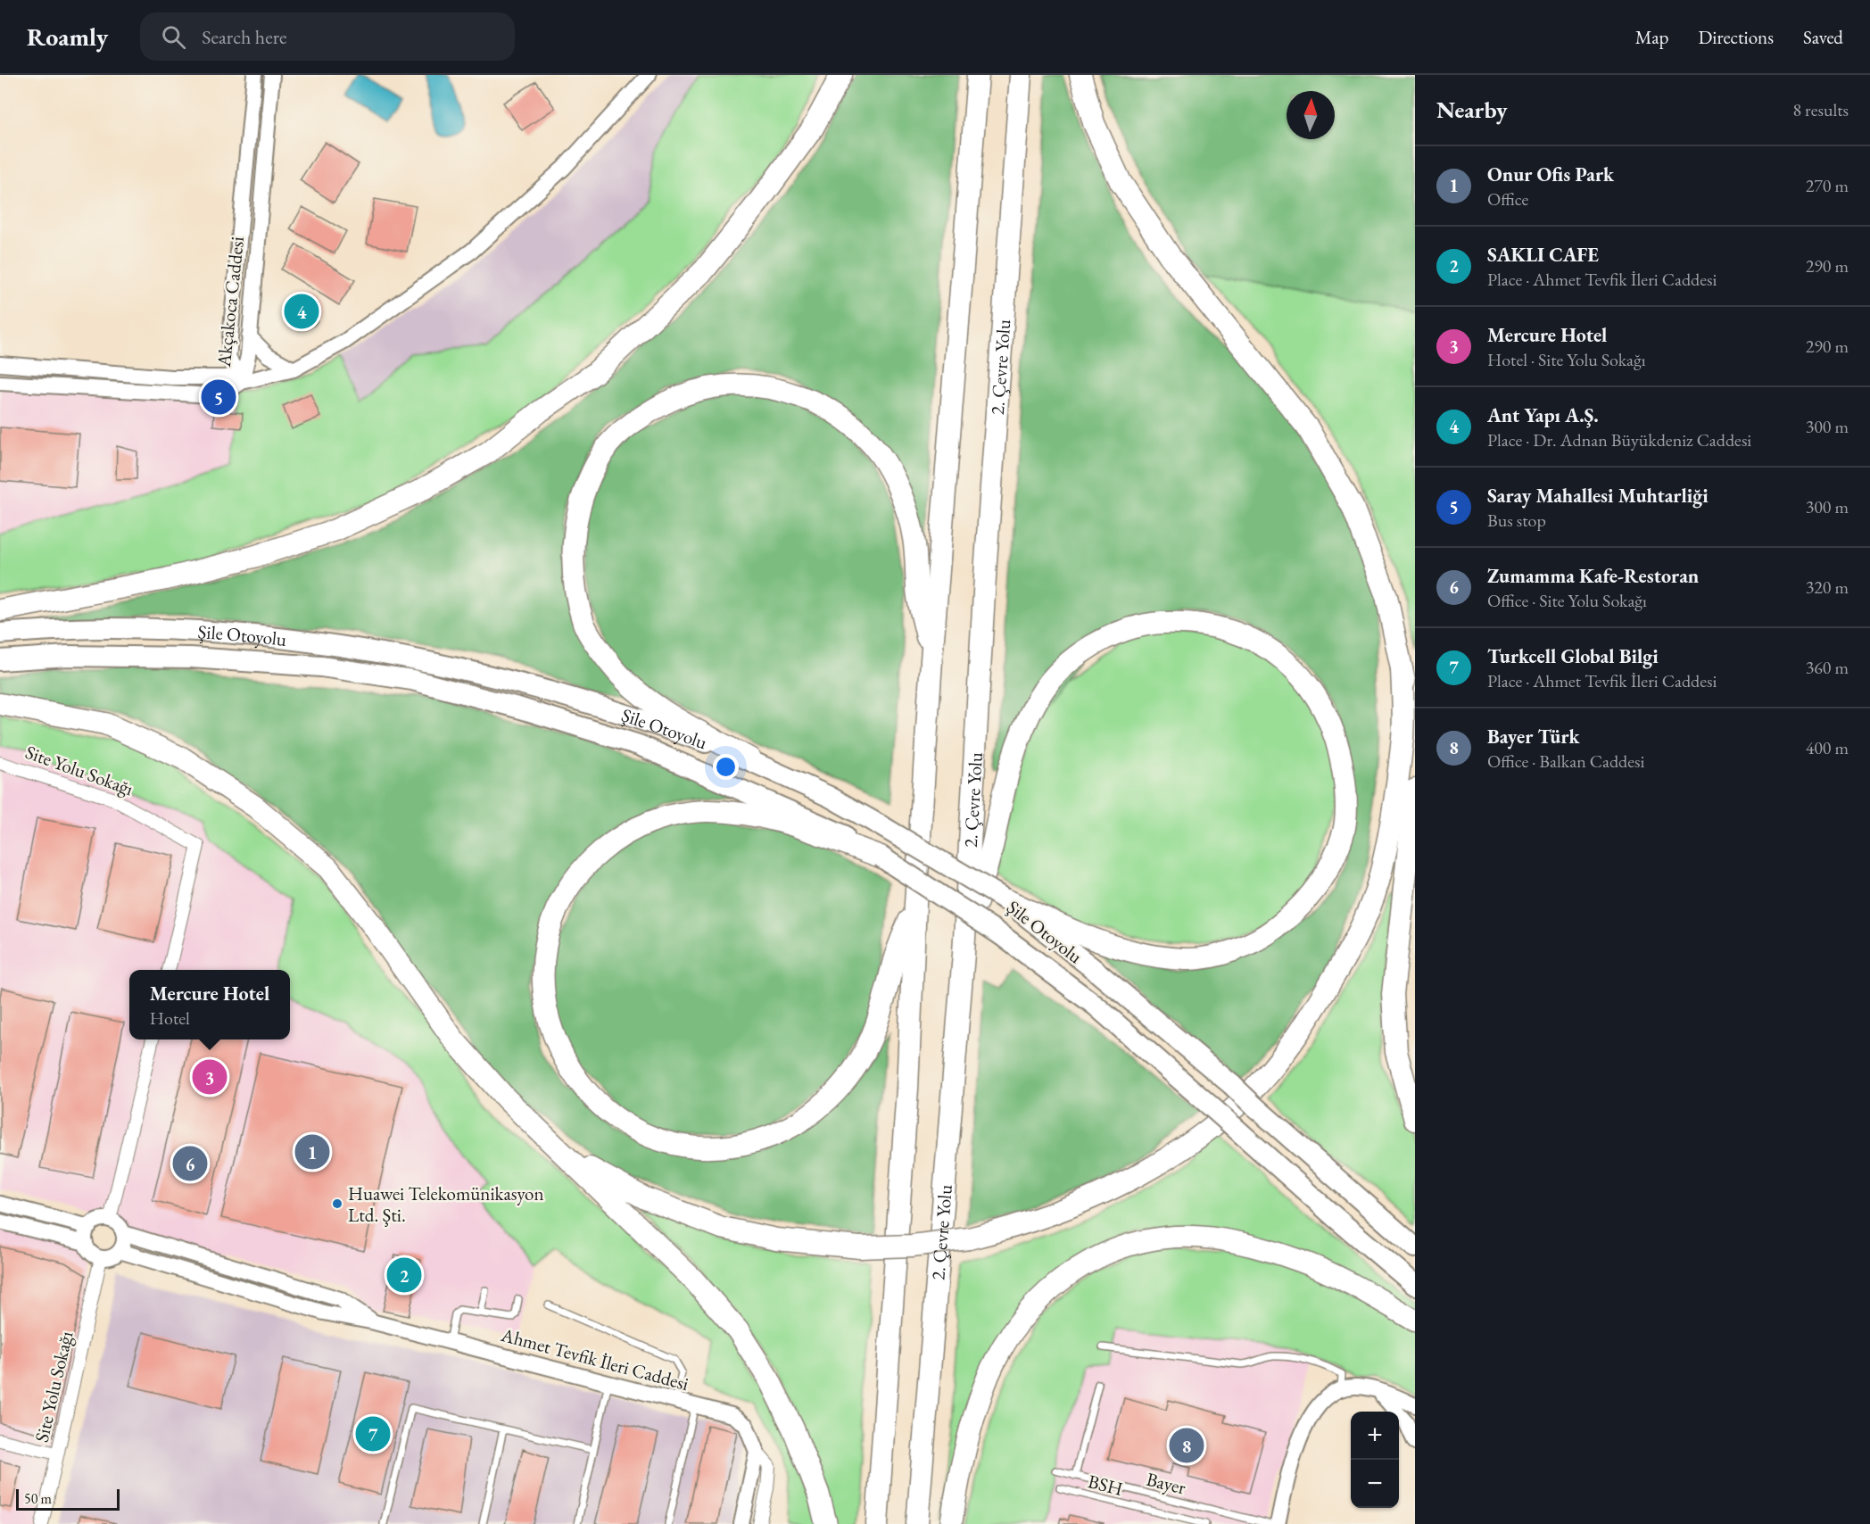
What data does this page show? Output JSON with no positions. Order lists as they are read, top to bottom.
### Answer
{
  "streets": {
    "highway": ["2. Çevre Yolu", "Şile Otoyolu"],
    "street": ["Akçakoca Caddesi", "Site Yolu Sokağı", "Ahmet Tevfik İleri Caddesi"],
    "lane": ["Bayer", "BSH"]
  },
  "crossings": [
    ["Site Yolu Sokağı", "Ahmet Tevfik İleri Caddesi"]
  ],
  "places": ["Huawei Telekomünikasyon Ltd. Şti."],
  "scale_bar": "50 m",
  "north": "top",
  "page": {
    "header": "Roamly",
    "search": "Search here",
    "nav": ["Map", "Directions", "Saved"],
    "heading": ["Nearby", "8 results"],
    "list": [
      {
        "mark": "1",
        "name": "Onur Ofis Park",
        "note": "Office",
        "value": "270 m"
      },
      {
        "mark": "2",
        "name": "SAKLI CAFE",
        "note": "Place · Ahmet Tevfik İleri Caddesi",
        "value": "290 m"
      },
      {
        "mark": "3",
        "name": "Mercure Hotel",
        "note": "Hotel · Site Yolu Sokağı",
        "value": "290 m"
      },
      {
        "mark": "4",
        "name": "Ant Yapı A.Ş.",
        "note": "Place · Dr. Adnan Büyükdeniz Caddesi",
        "value": "300 m"
      },
      {
        "mark": "5",
        "name": "Saray Mahallesi Muhtarliği",
        "note": "Bus stop",
        "value": "300 m"
      },
      {
        "mark": "6",
        "name": "Zumamma Kafe-Restoran",
        "note": "Office · Site Yolu Sokağı",
        "value": "320 m"
      },
      {
        "mark": "7",
        "name": "Turkcell Global Bilgi",
        "note": "Place · Ahmet Tevfik İleri Caddesi",
        "value": "360 m"
      },
      {
        "mark": "8",
        "name": "Bayer Türk",
        "note": "Office · Balkan Caddesi",
        "value": "400 m"
      }
    ],
    "pins": [
      "4",
      "5",
      "3",
      "1",
      "6",
      "2",
      "7",
      "8"
    ],
    "popup": ["Mercure Hotel", "Hotel"],
    "map_buttons": ["+", "−"],
    "scale": "50 m"
  }
}
